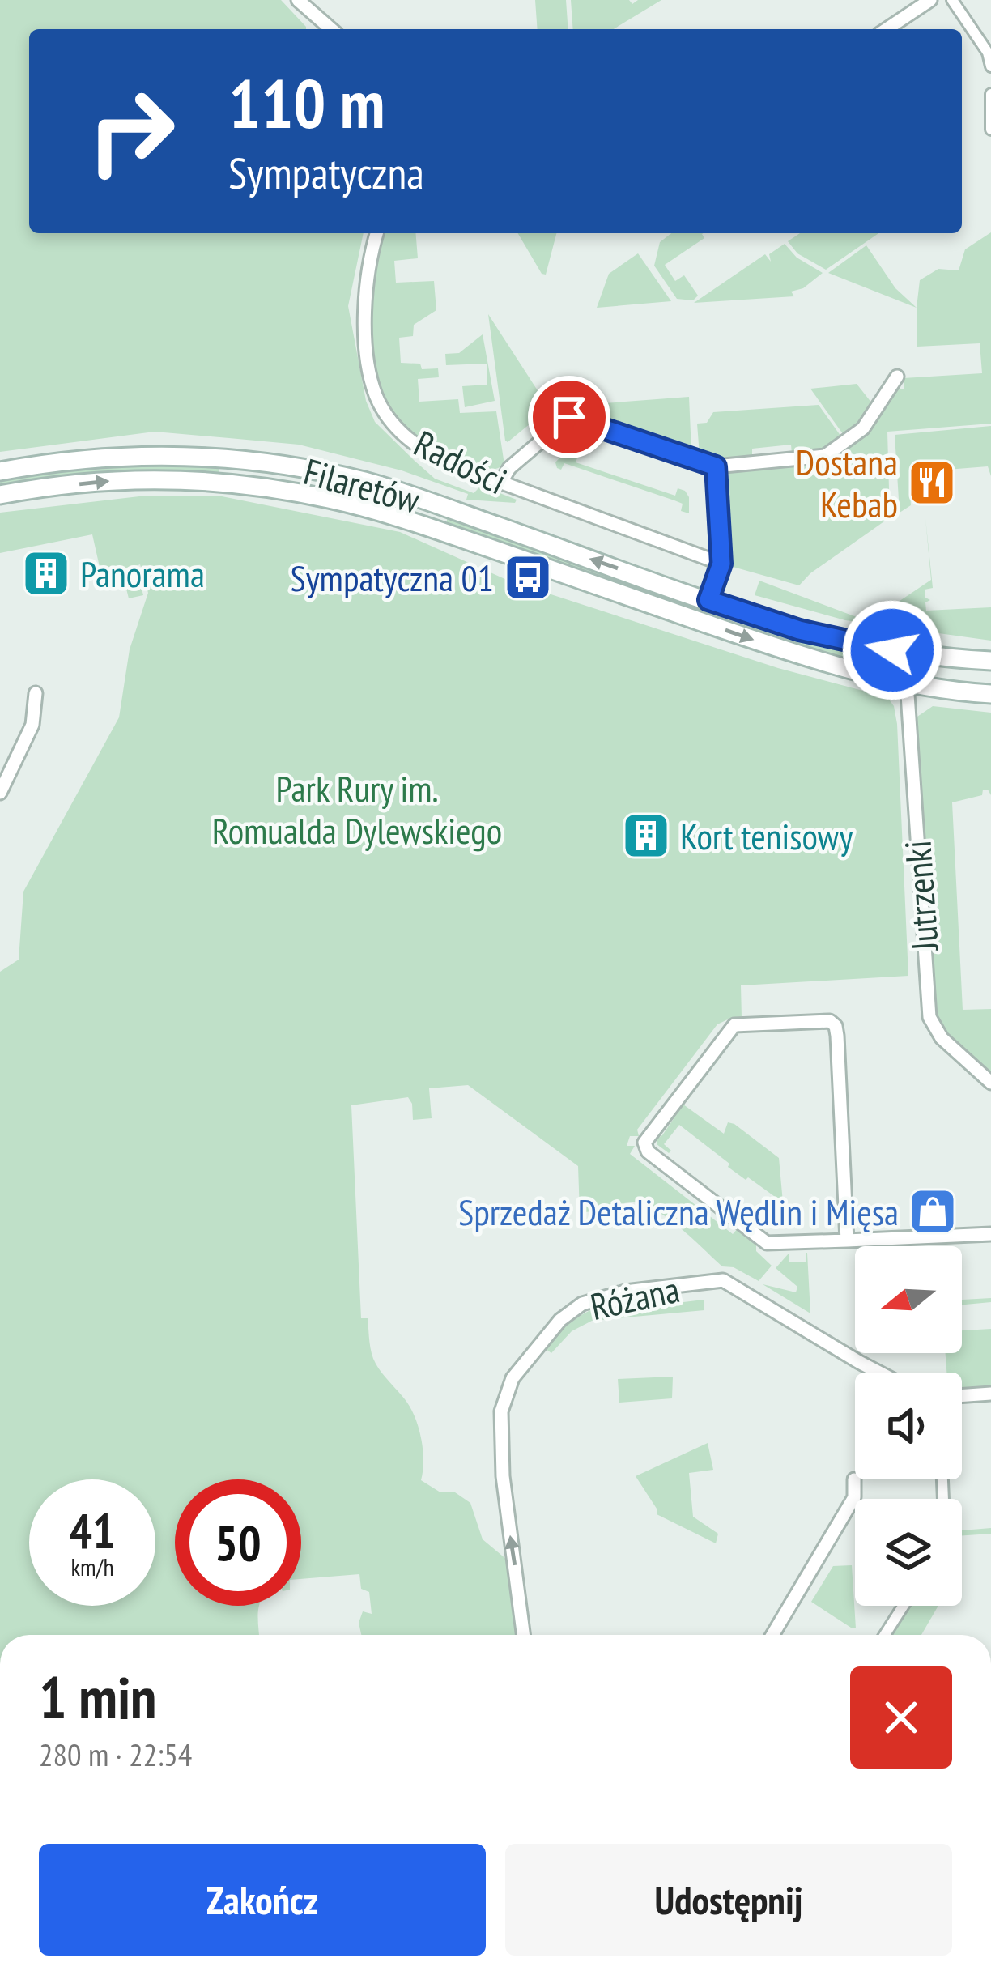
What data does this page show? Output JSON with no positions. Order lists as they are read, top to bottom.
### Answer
{
  "streets": {
    "main road": ["Filaretów"],
    "street": ["Radości", "Jutrzenki", "Różana"]
  },
  "crossings": [
    ["Filaretów", "Jutrzenki"]
  ],
  "parks": ["Park Rury im. Romualda Dylewskiego"],
  "places": {
    "restaurant": ["Dostana Kebab"],
    "building": ["Panorama", "Kort tenisowy"],
    "bus stop": ["Sympatyczna 01"],
    "shop": ["Sprzedaż Detaliczna Wędlin i Mięsa"]
  },
  "north": "left",
  "page": {
    "turn": ["110 m", "Sympatyczna"],
    "speed": "41 km/h",
    "limit": "50",
    "heading": ["1 min", "280 m · 22:54"],
    "buttons": ["Zakończ", "Udostępnij"]
  }
}
